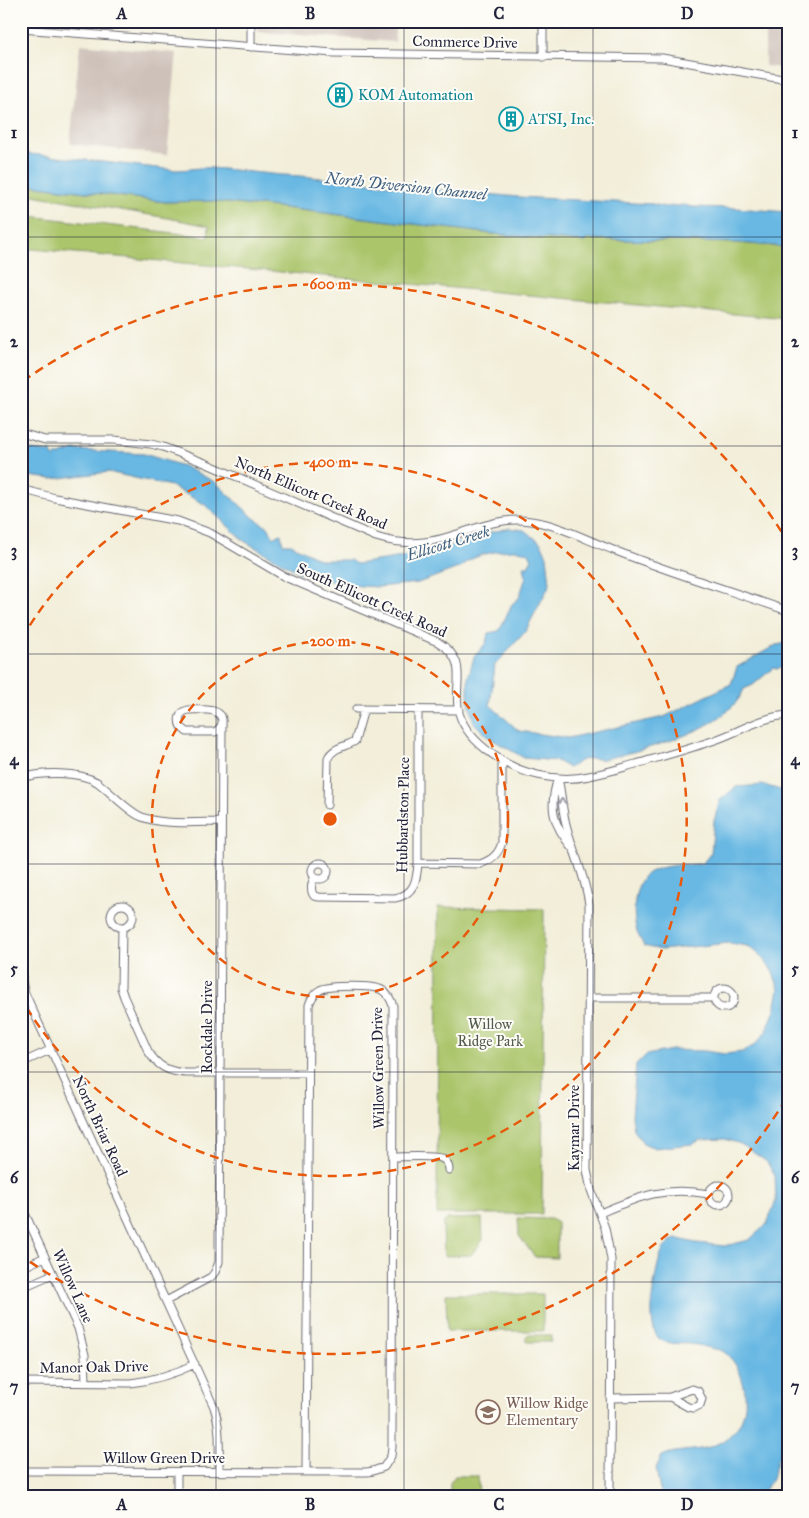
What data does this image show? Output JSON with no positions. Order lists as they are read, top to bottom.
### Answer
{
  "streets": {
    "street": [
      "Commerce Drive",
      "North Ellicott Creek Road",
      "South Ellicott Creek Road",
      "Hubbardston Place",
      "Rockdale Drive",
      "Willow Green Drive",
      "North Briar Road",
      "Kaymar Drive",
      "Willow Lane",
      "Manor Oak Drive"
    ]
  },
  "crossings": [
    ["South Ellicott Creek Road", "Kaymar Drive"],
    ["Rockdale Drive", "North Briar Road"],
    ["Willow Green Drive", "North Briar Road"],
    ["North Briar Road", "Manor Oak Drive"],
    ["Willow Lane", "Manor Oak Drive"]
  ],
  "water": ["North Diversion Channel", "Ellicott Creek"],
  "parks": ["Willow Ridge Park"],
  "places": {
    "building": ["KOM Automation", "ATSI, Inc."],
    "school or university": ["Willow Ridge Elementary"]
  },
  "grid": {
    "columns": [
      "A",
      "B",
      "C",
      "D"
    ],
    "rows": [
      "1",
      "2",
      "3",
      "4",
      "5",
      "6",
      "7"
    ]
  },
  "rings": ["600 m", "400 m", "200 m"]
}
